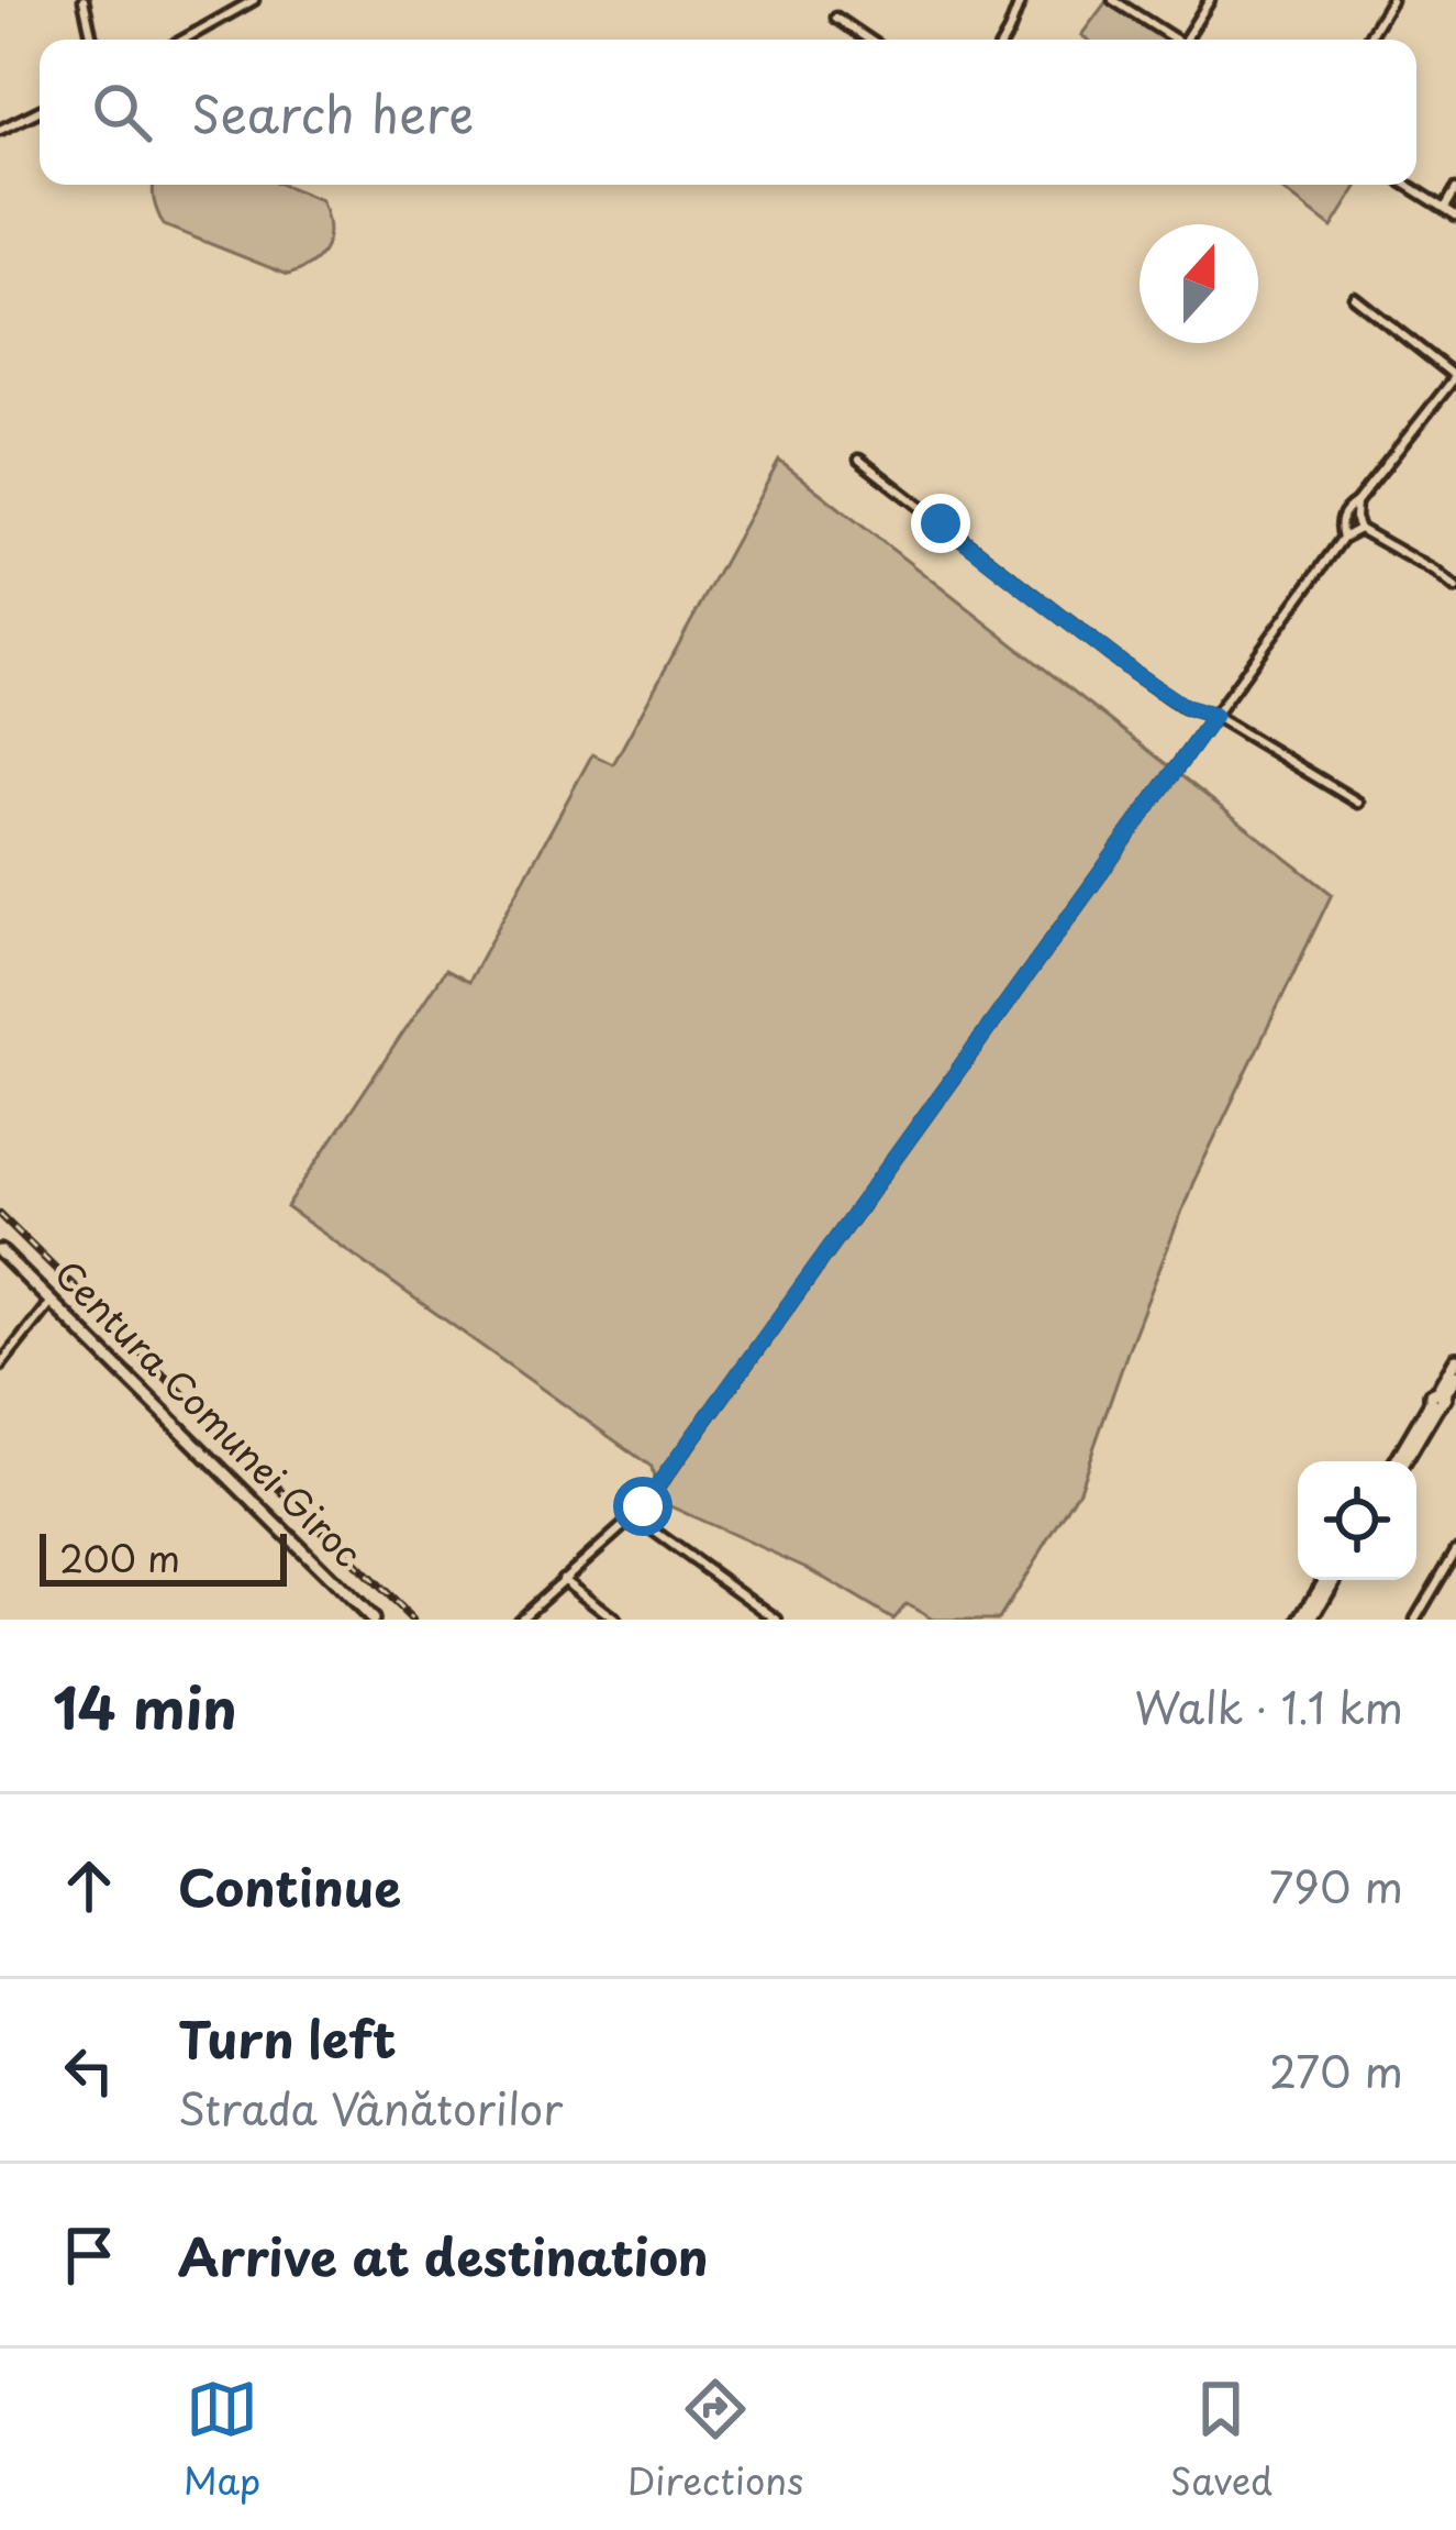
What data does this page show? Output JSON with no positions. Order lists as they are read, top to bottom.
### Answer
{
  "streets": {
    "main road": ["Centura Comunei Giroc"]
  },
  "scale_bar": "200 m",
  "north": "top",
  "page": {
    "search": "Search here",
    "scale": "200 m",
    "heading": ["14 min", "Walk · 1.1 km"],
    "list": [
      ["Continue", "790 m"],
      ["Turn left", "Strada Vânătorilor", "270 m"],
      "Arrive at destination"
    ],
    "nav": ["Map", "Directions", "Saved"]
  }
}
